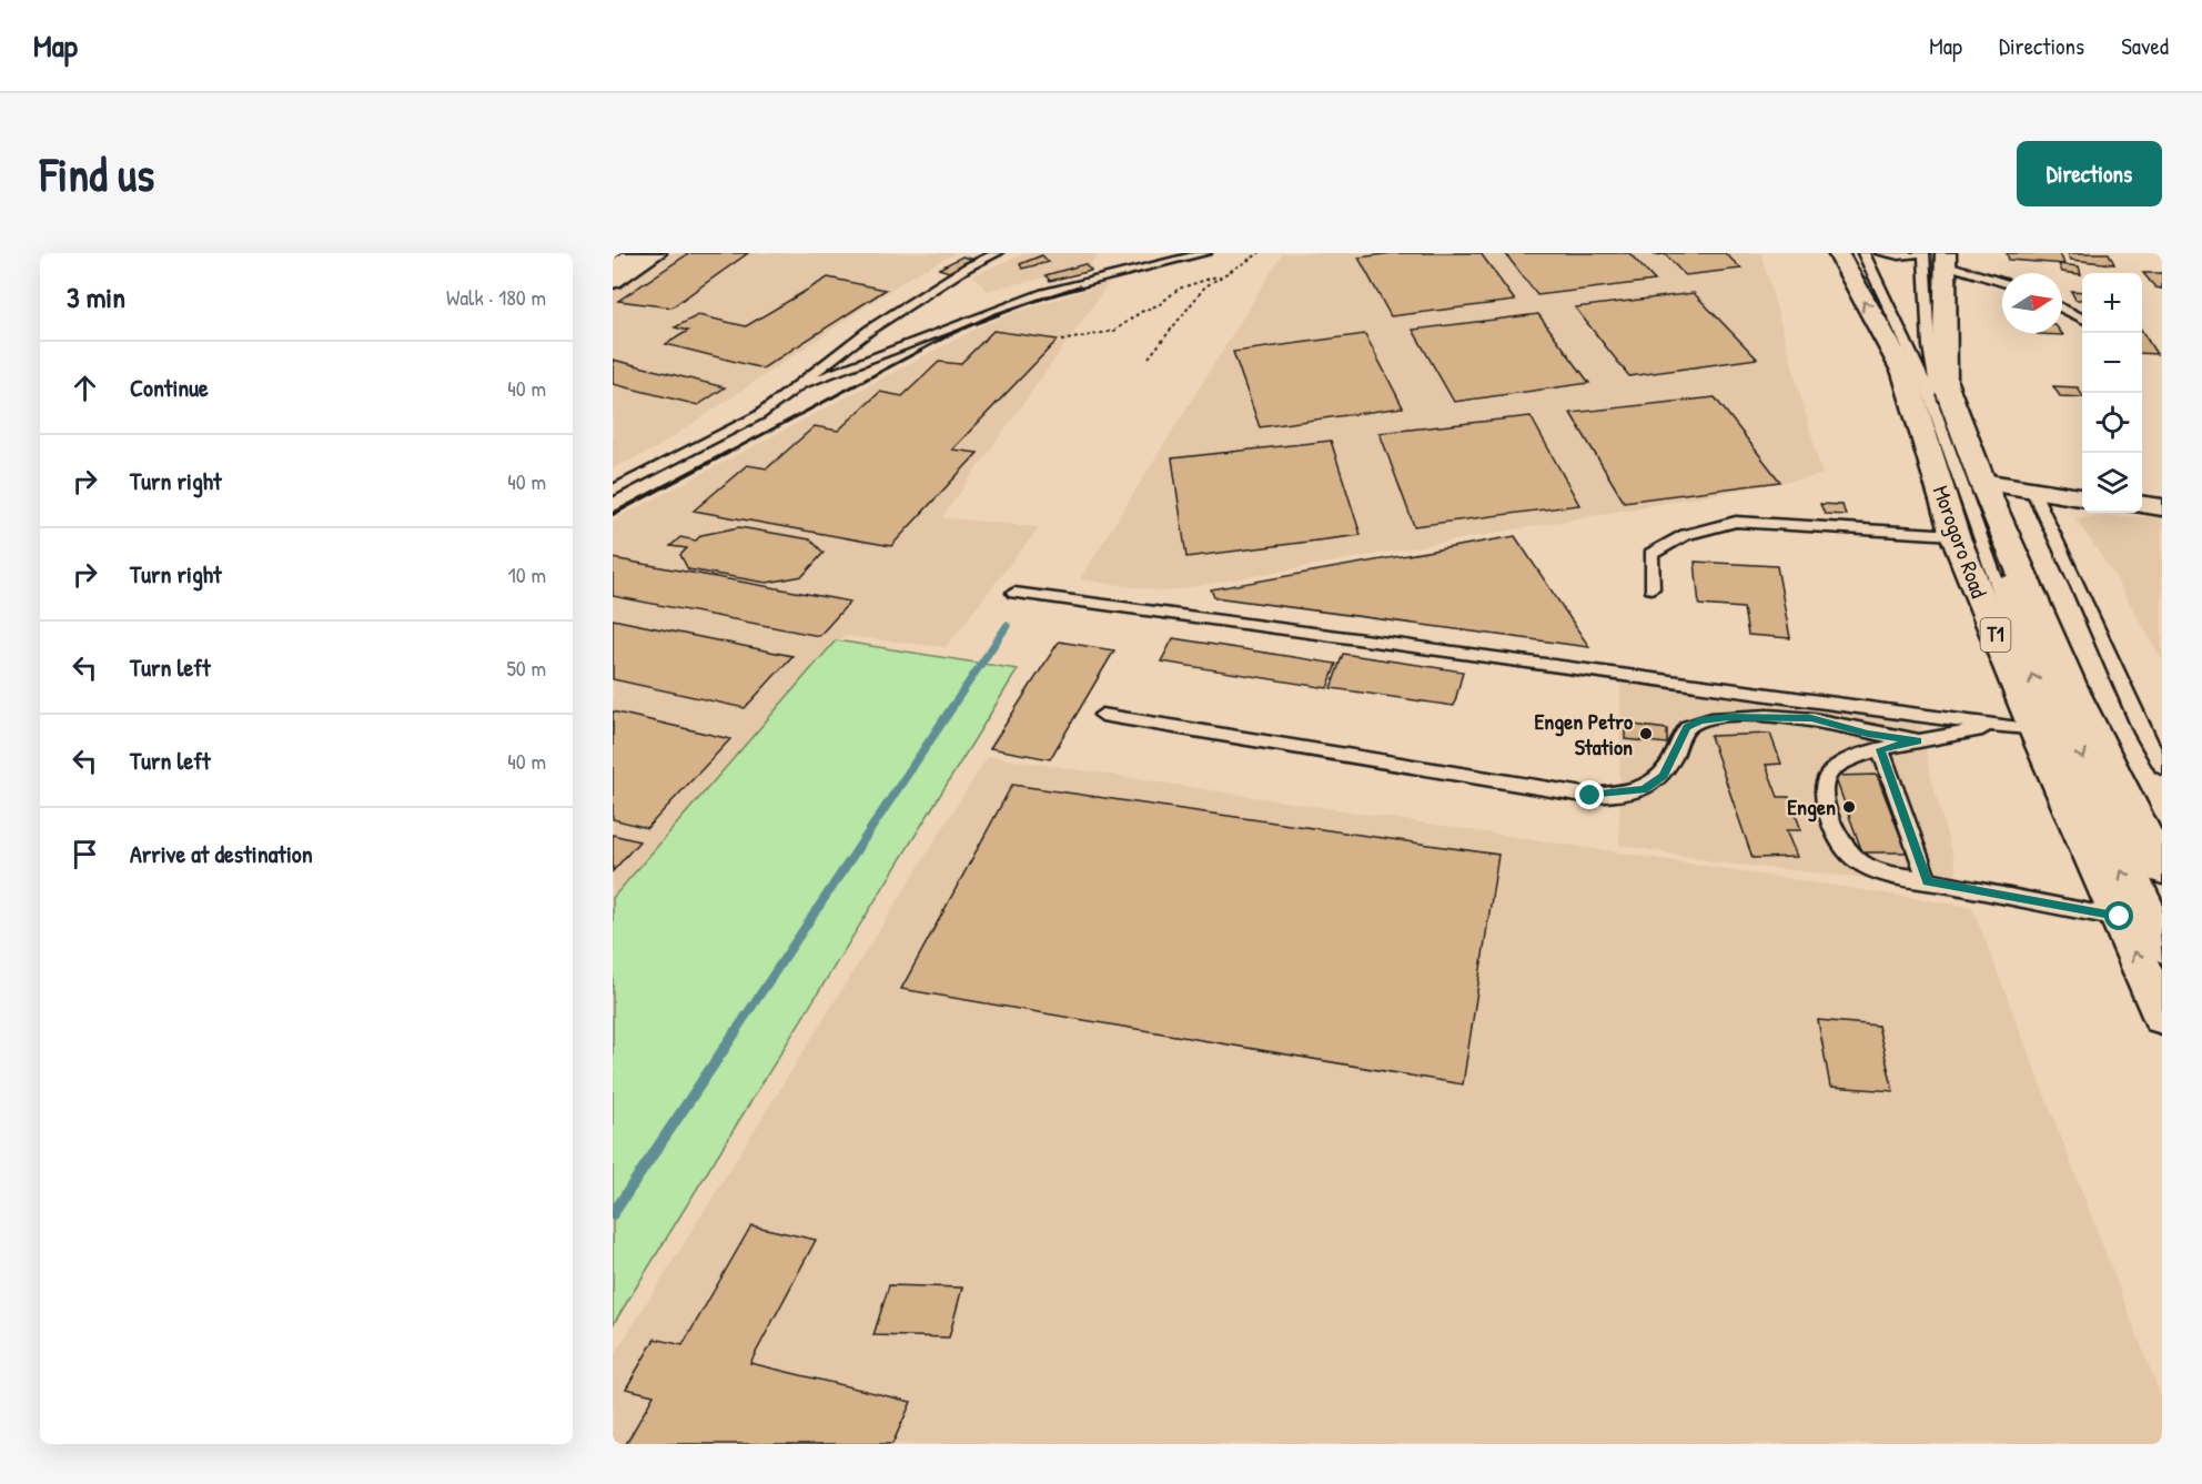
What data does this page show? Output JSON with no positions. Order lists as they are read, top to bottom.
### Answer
{
  "streets": {
    "main road": ["Morogoro Road", "T1"]
  },
  "places": ["Engen Petro Station", "Engen"],
  "north": "right",
  "page": {
    "header": "Map",
    "nav": ["Map", "Directions", "Saved"],
    "buttons": "Directions",
    "title": "Find us",
    "heading": ["3 min", "Walk · 180 m"],
    "map_buttons": ["+", "−"],
    "list": [
      ["Continue", "40 m"],
      ["Turn right", "40 m"],
      ["Turn right", "10 m"],
      ["Turn left", "50 m"],
      ["Turn left", "40 m"],
      "Arrive at destination"
    ]
  }
}
